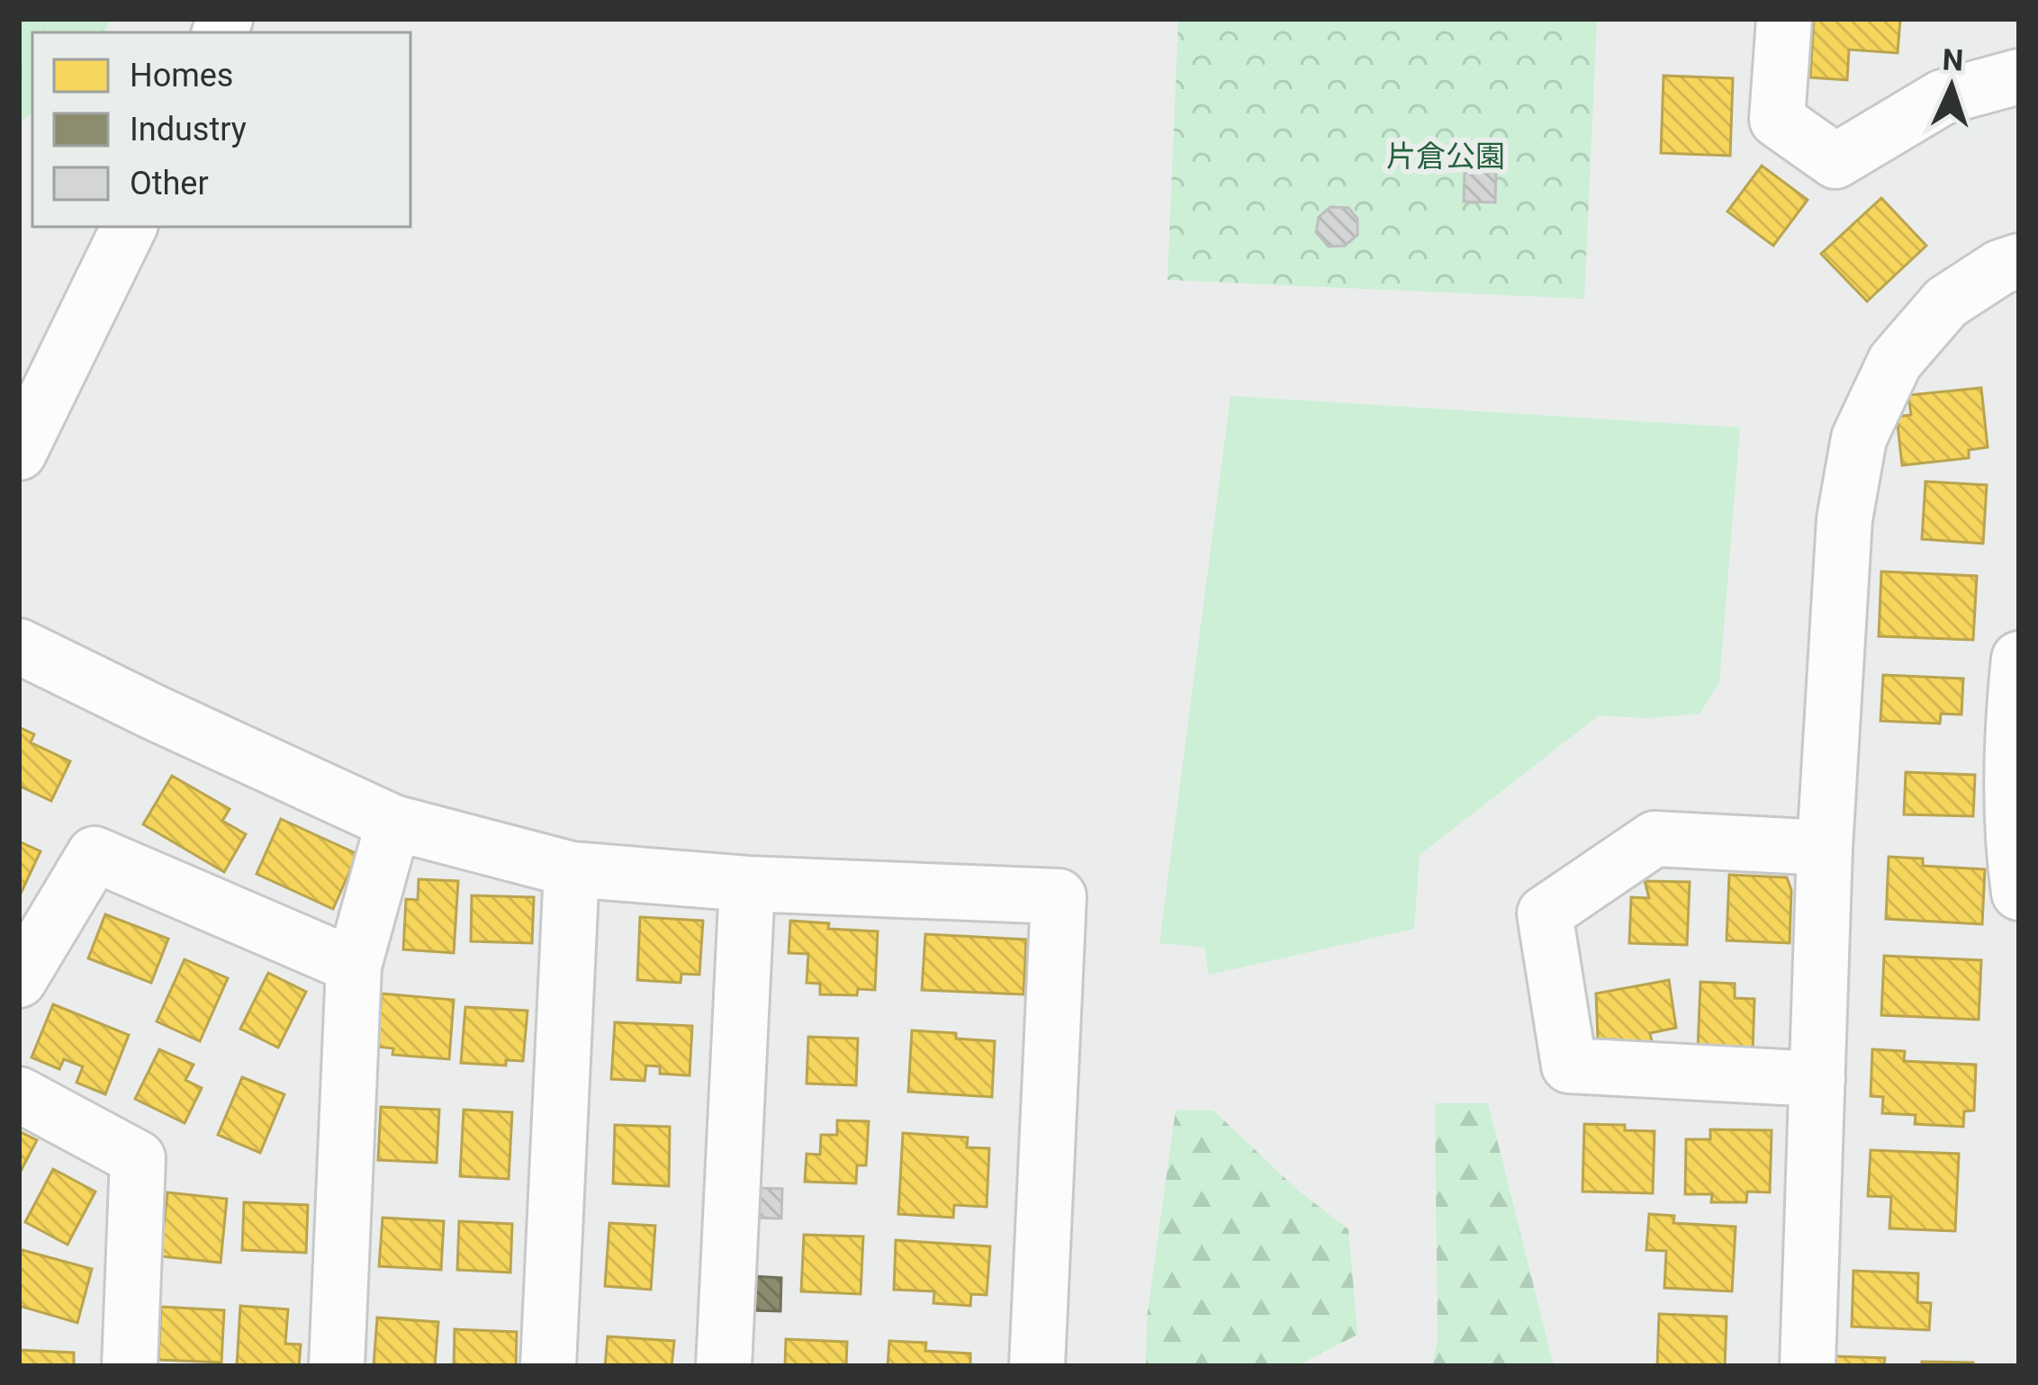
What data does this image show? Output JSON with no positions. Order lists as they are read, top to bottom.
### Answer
{
  "parks": ["片倉公園"],
  "legend": ["Homes", "Industry", "Other"],
  "north": "top"
}
